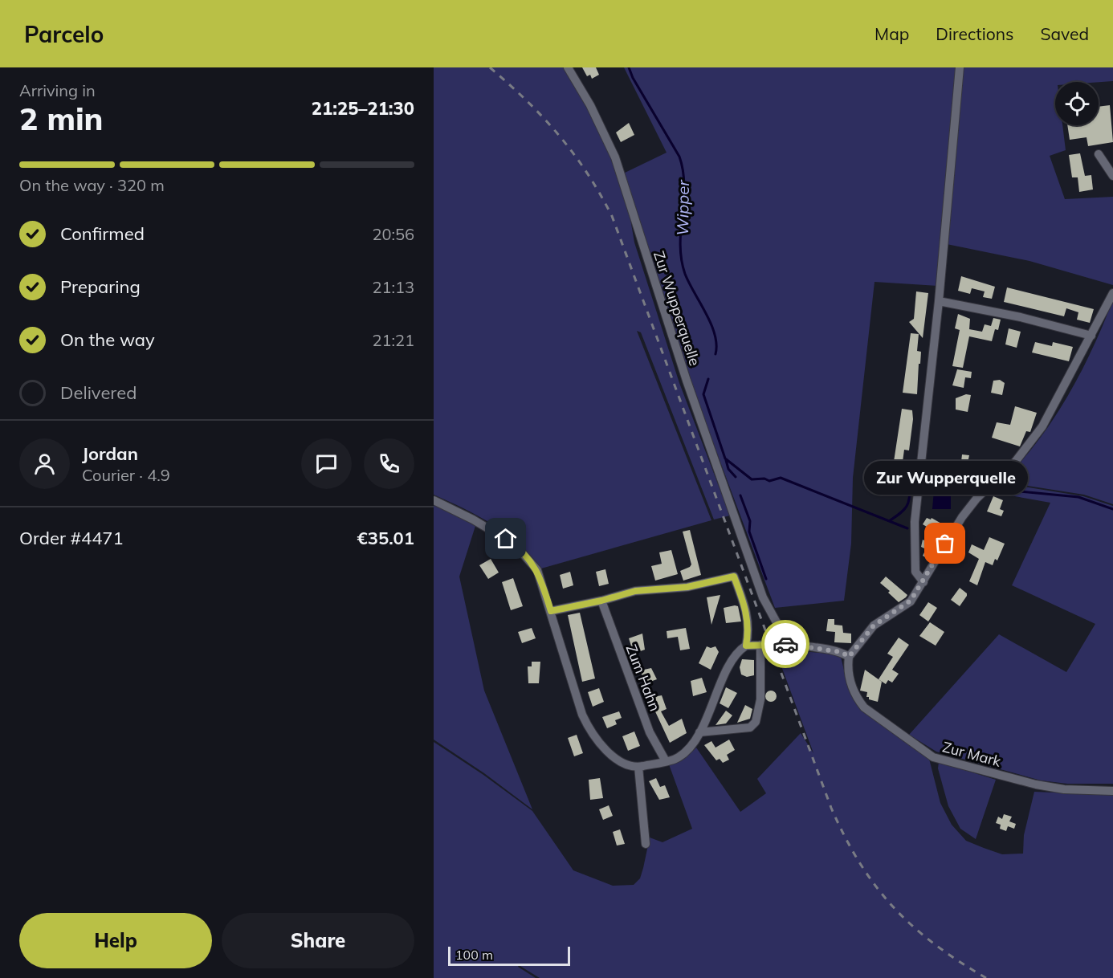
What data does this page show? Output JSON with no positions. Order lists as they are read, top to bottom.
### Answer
{
  "streets": {
    "street": ["Zur Wupperquelle", "Zum Hahn", "Zur Mark"]
  },
  "water": ["Wipper"],
  "places": ["Zur Wupperquelle"],
  "scale_bar": "100 m",
  "page": {
    "header": "Parcelo",
    "nav": ["Map", "Directions", "Saved"],
    "heading": ["2 min", "Arriving in", "21:25–21:30"],
    "panel": [
      "Jordan",
      "Courier · 4.9",
      "Order #4471",
      "€35.01"
    ],
    "bar": "On the way · 320 m",
    "list": [
      ["Confirmed", "20:56"],
      ["Preparing", "21:13"],
      ["On the way", "21:21"],
      "Delivered"
    ],
    "bubble": "Zur Wupperquelle",
    "buttons": ["Help", "Share"],
    "scale": "100 m"
  }
}
